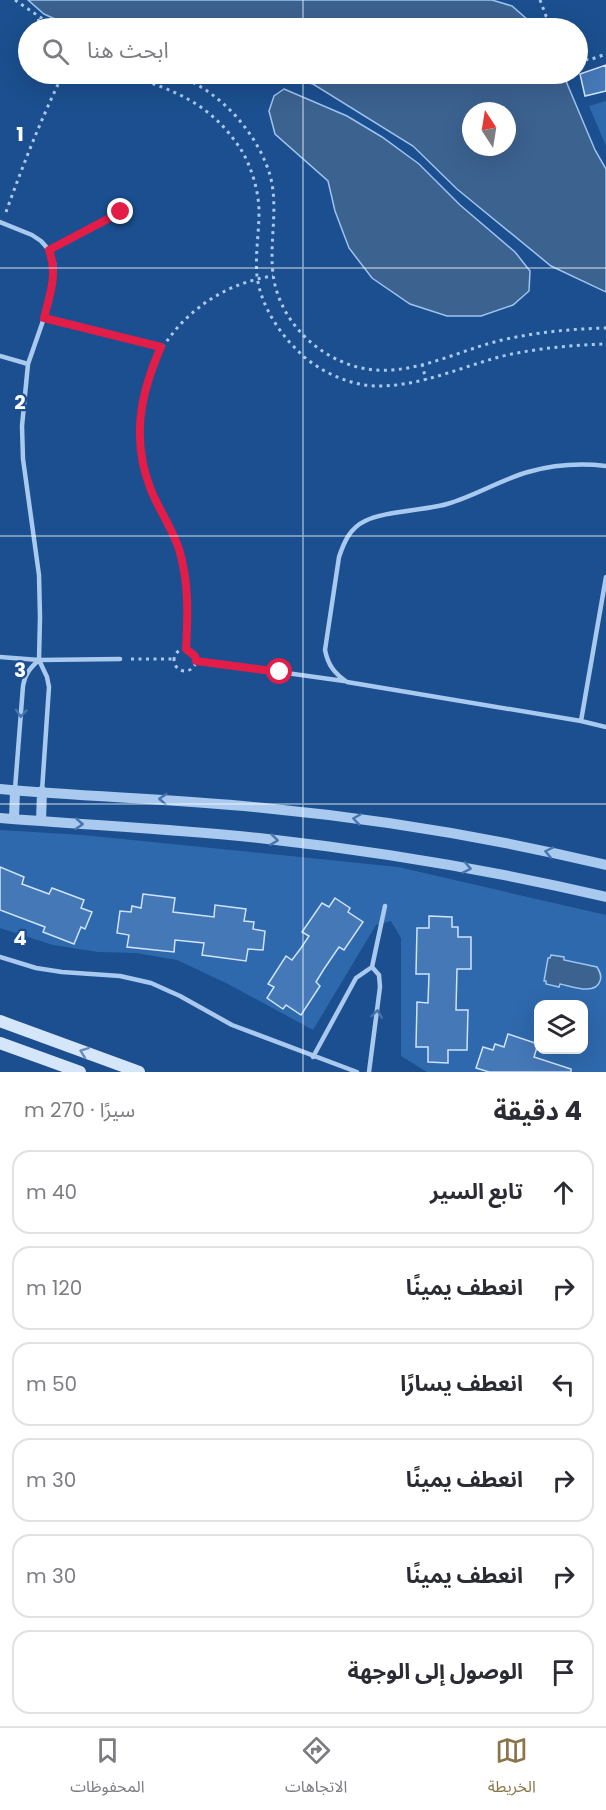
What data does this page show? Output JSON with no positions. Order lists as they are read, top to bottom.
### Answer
{
  "north": "top",
  "page": {
    "search": "ابحث هنا",
    "heading": ["4 دقيقة", "سيرًا · 270 m"],
    "list": [
      ["تابع السير", "40 m"],
      ["انعطف يمينًا", "120 m"],
      ["انعطف يسارًا", "50 m"],
      ["انعطف يمينًا", "30 m"],
      ["انعطف يمينًا", "30 m"],
      "الوصول إلى الوجهة"
    ],
    "nav": ["الخريطة", "الاتجاهات", "المحفوظات"]
  },
  "grid": {
    "rows": [
      "1",
      "2",
      "3",
      "4"
    ]
  }
}
